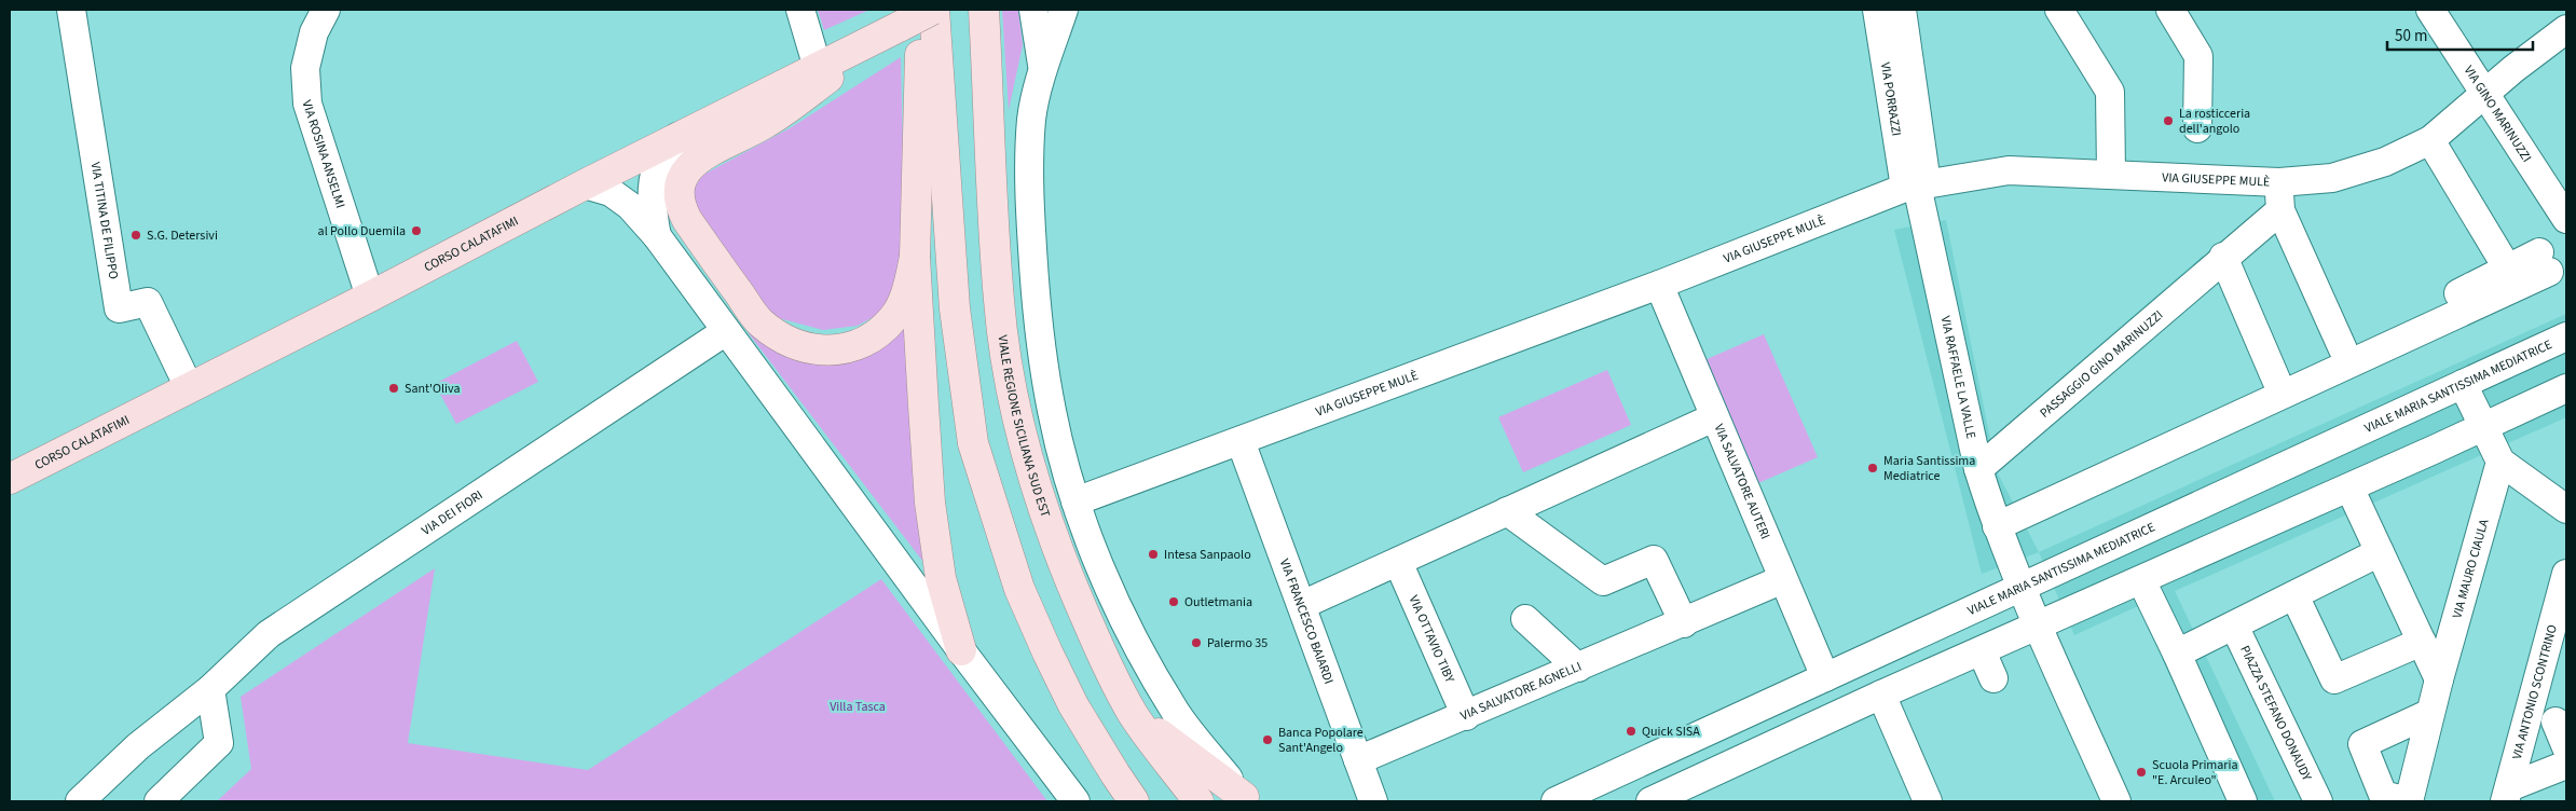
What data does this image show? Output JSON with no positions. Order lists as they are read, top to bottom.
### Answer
{
  "streets": {
    "main road": ["CORSO CALATAFIMI", "VIALE REGIONE SICILIANA SUD EST"],
    "street": [
      "VIA PORRAZZI",
      "VIA GINO MARINUZZI",
      "VIA ROSINA ANSELMI",
      "VIA GIUSEPPE MULÈ",
      "VIA TITINA DE FILIPPO",
      "PASSAGGIO GINO MARINUZZI",
      "VIA RAFFAELE LA VALLE",
      "VIALE MARIA SANTISSIMA MEDIATRICE",
      "VIA SALVATORE AUTERI",
      "VIA DEI FIORI",
      "VIA MAURO CIAULA",
      "VIA FRANCESCO BAIARDI",
      "VIA OTTAVIO TIBY",
      "VIA ANTONIO SCONTRINO",
      "VIA SALVATORE AGNELLI",
      "PIAZZA STEFANO DONAUDY"
    ]
  },
  "crossings": [
    ["VIA PORRAZZI", "VIA GIUSEPPE MULÈ"],
    ["VIA PORRAZZI", "VIA RAFFAELE LA VALLE"],
    ["VIA GINO MARINUZZI", "VIA GIUSEPPE MULÈ"],
    ["VIA ROSINA ANSELMI", "CORSO CALATAFIMI"],
    ["VIA GIUSEPPE MULÈ", "VIA RAFFAELE LA VALLE"],
    ["VIA GIUSEPPE MULÈ", "VIALE REGIONE SICILIANA SUD EST"],
    ["VIA GIUSEPPE MULÈ", "VIA SALVATORE AUTERI"],
    ["VIA GIUSEPPE MULÈ", "VIA FRANCESCO BAIARDI"],
    ["VIA TITINA DE FILIPPO", "CORSO CALATAFIMI"],
    ["PASSAGGIO GINO MARINUZZI", "VIA RAFFAELE LA VALLE"],
    ["VIA RAFFAELE LA VALLE", "VIALE MARIA SANTISSIMA MEDIATRICE"],
    ["VIALE MARIA SANTISSIMA MEDIATRICE", "VIA SALVATORE AUTERI"],
    ["VIA SALVATORE AUTERI", "VIA SALVATORE AGNELLI"],
    ["VIA FRANCESCO BAIARDI", "VIA SALVATORE AGNELLI"],
    ["VIA OTTAVIO TIBY", "VIA SALVATORE AGNELLI"]
  ],
  "parks": ["Villa Tasca"],
  "places": [
    "La rosticceria dell'angolo",
    "al Pollo Duemila",
    "S.G. Detersivi",
    "Sant'Oliva",
    "Maria Santissima Mediatrice",
    "Intesa Sanpaolo",
    "Outletmania",
    "Palermo 35",
    "Quick SISA",
    "Banca Popolare Sant'Angelo",
    "Scuola Primaria \"E. Arculeo\""
  ],
  "scale_bar": "50 m"
}
